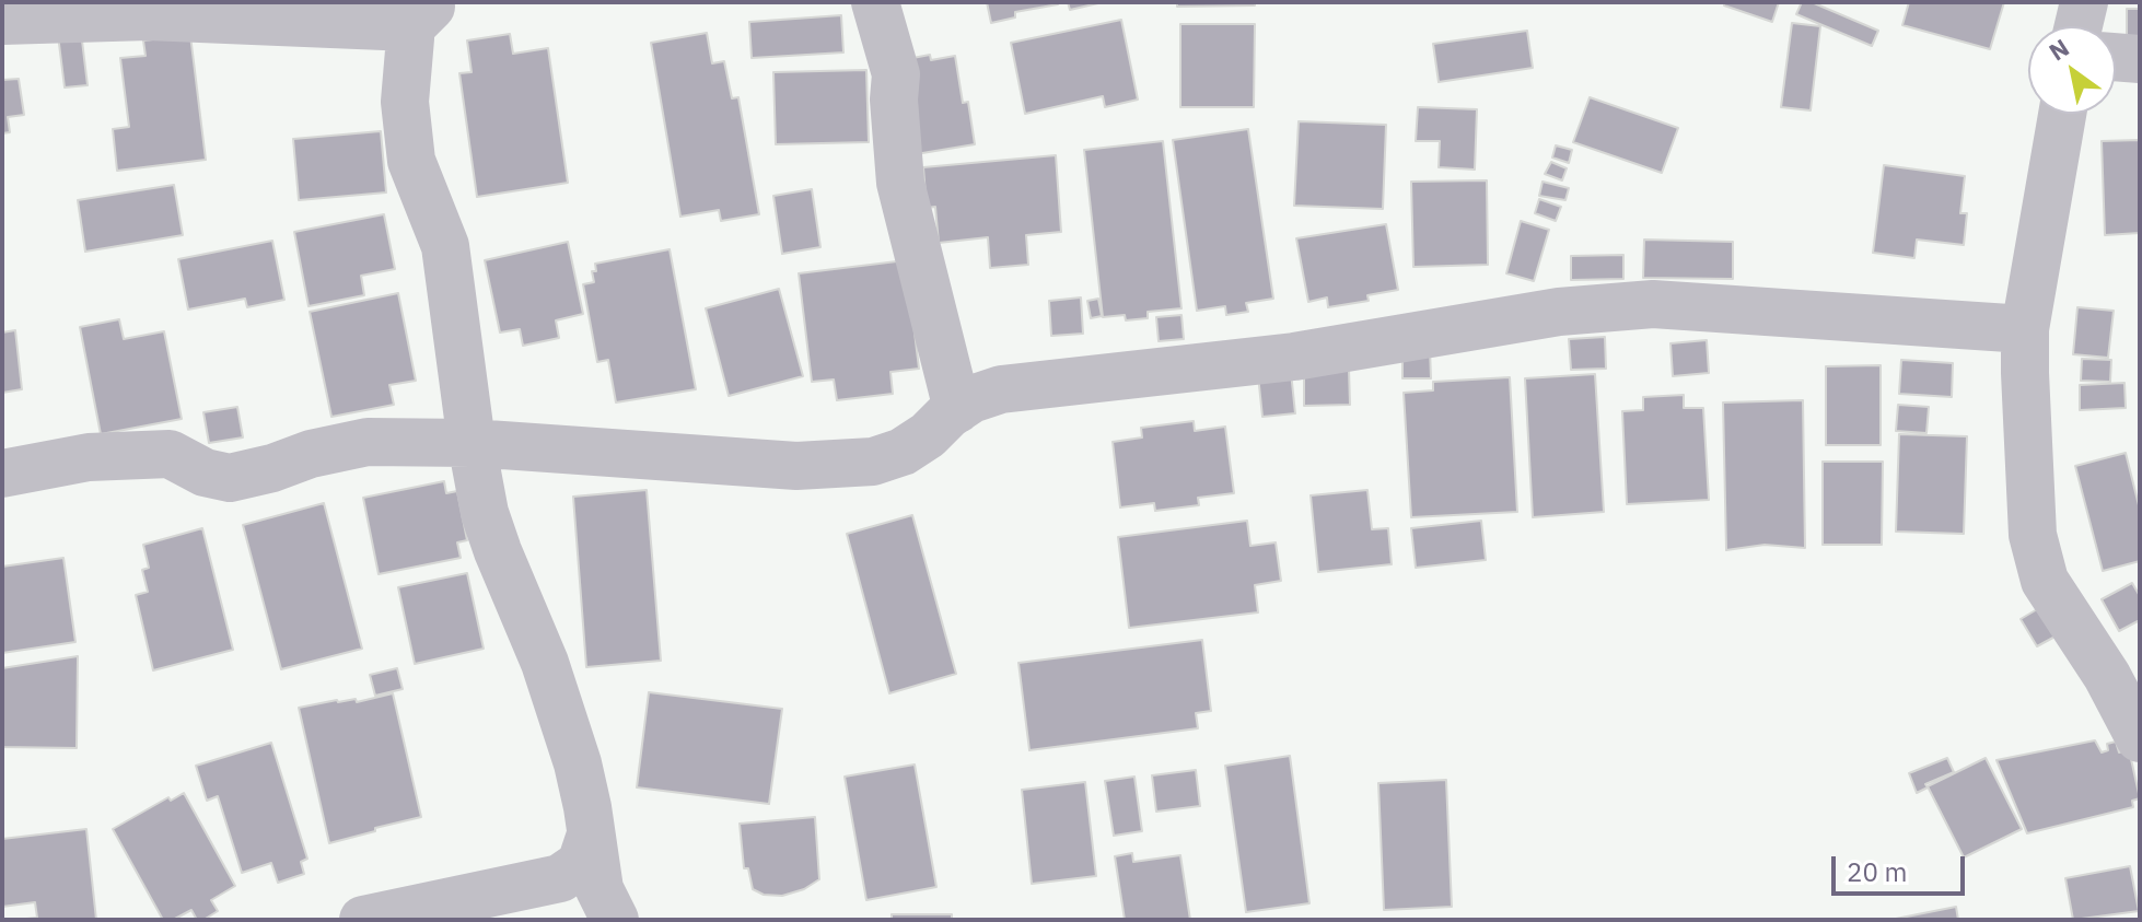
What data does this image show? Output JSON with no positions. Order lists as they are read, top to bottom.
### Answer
{
  "scale_bar": "20 m",
  "north": "top left"
}
